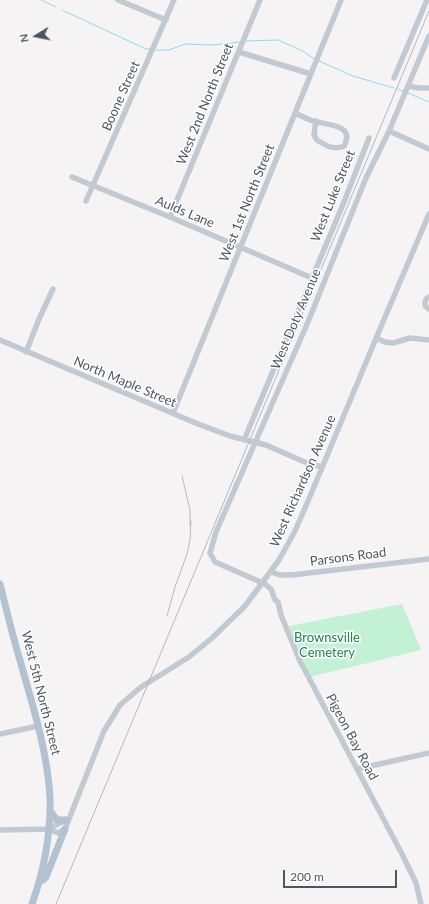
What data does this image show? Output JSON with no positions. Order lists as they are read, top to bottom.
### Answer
{
  "streets": {
    "main road": ["West 5th North Street"],
    "street": [
      "Boone Street",
      "West 2nd North Street",
      "West Luke Street",
      "West 1st North Street",
      "Aulds Lane",
      "West Doty Avenue",
      "North Maple Street",
      "West Richardson Avenue",
      "Parsons Road",
      "Pigeon Bay Road"
    ]
  },
  "crossings": [
    ["Boone Street", "Aulds Lane"],
    ["West 2nd North Street", "Aulds Lane"],
    ["West Luke Street", "Aulds Lane"],
    ["West Luke Street", "North Maple Street"],
    ["West 1st North Street", "Aulds Lane"],
    ["West 1st North Street", "North Maple Street"],
    ["West Doty Avenue", "North Maple Street"],
    ["West Doty Avenue", "West Richardson Avenue"],
    ["West Doty Avenue", "Pigeon Bay Road"],
    ["North Maple Street", "West Richardson Avenue"],
    ["West Richardson Avenue", "Parsons Road"],
    ["West Richardson Avenue", "Pigeon Bay Road"]
  ],
  "parks": ["Brownsville Cemetery"],
  "scale_bar": "200 m",
  "north": "left"
}
